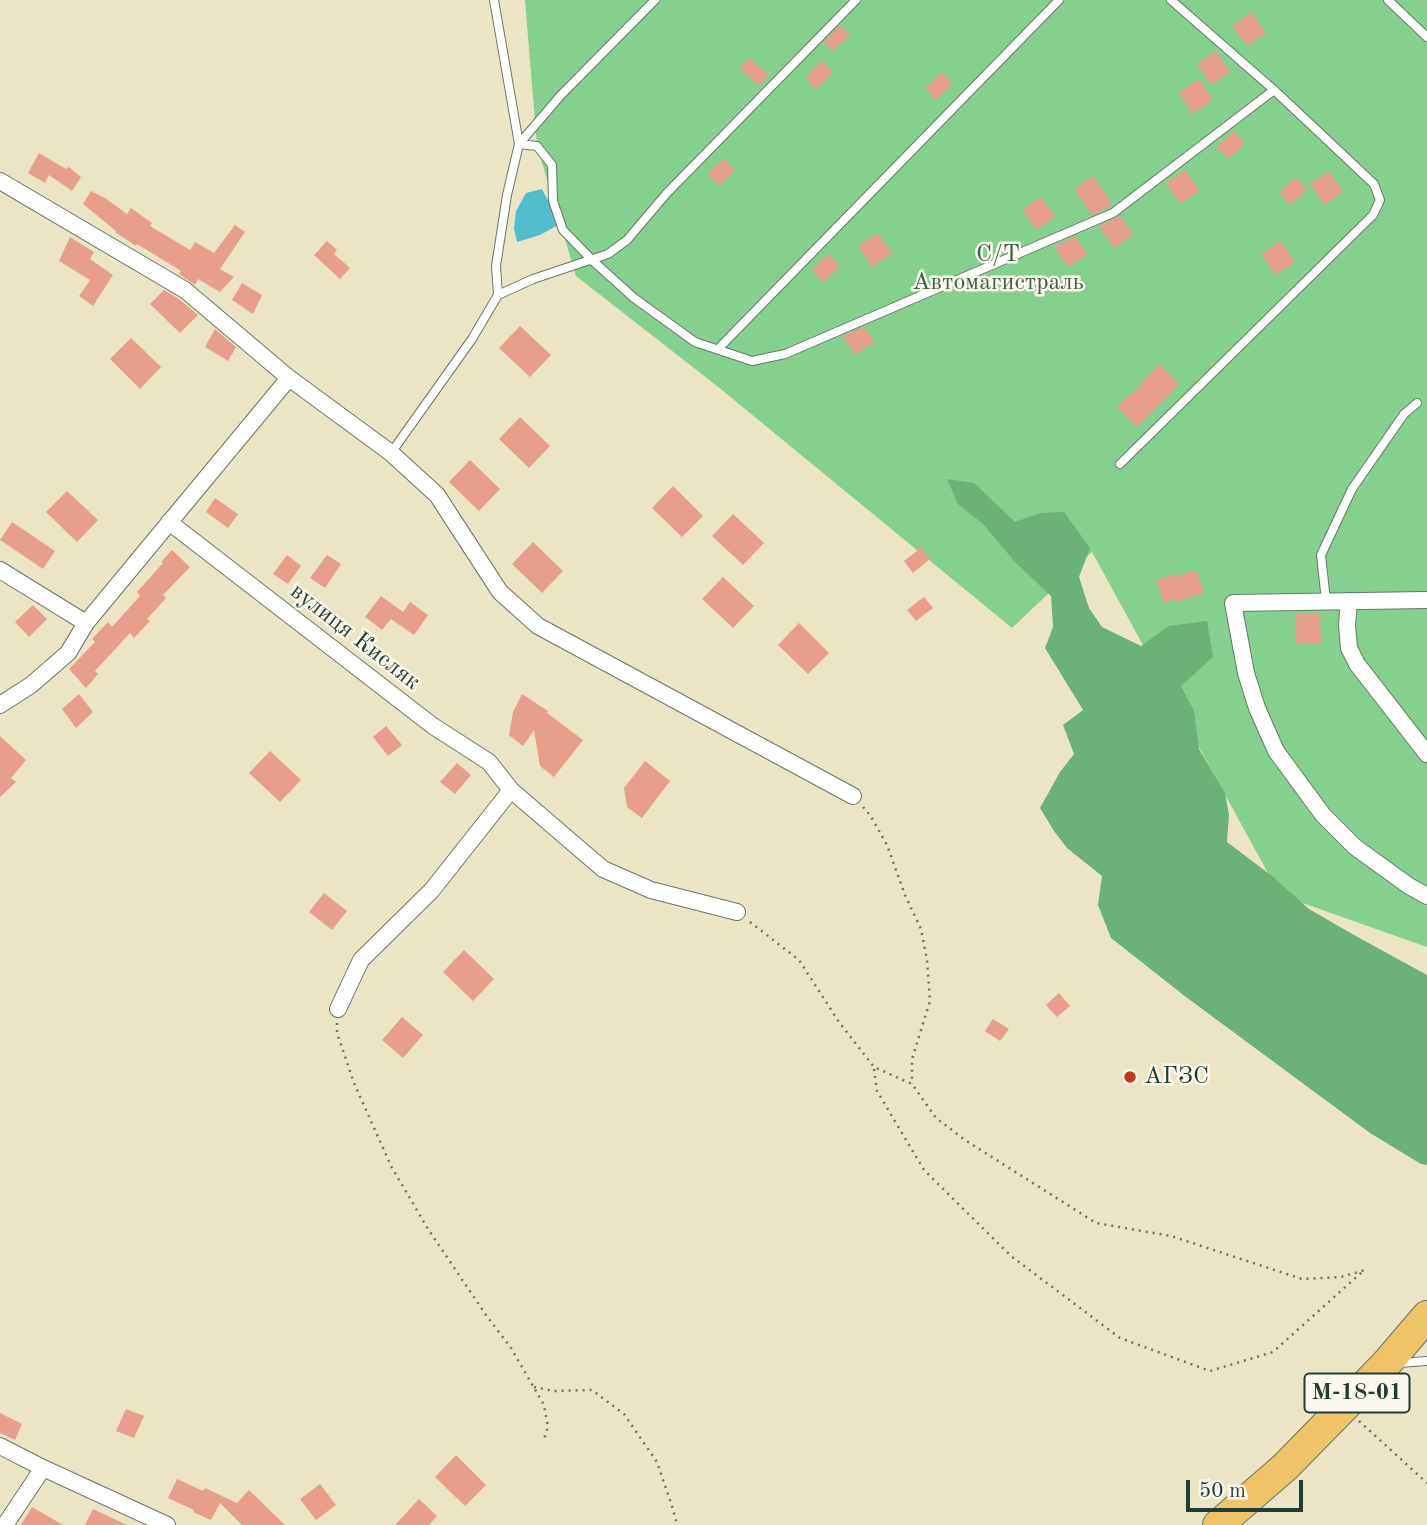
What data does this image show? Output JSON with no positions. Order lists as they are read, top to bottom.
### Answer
{
  "streets": {
    "highway": ["М-18-01"],
    "street": ["вулиця Кисляк"]
  },
  "parks": ["С/Т Автомагистраль"],
  "places": ["АГЗС"],
  "scale_bar": "50 m"
}
